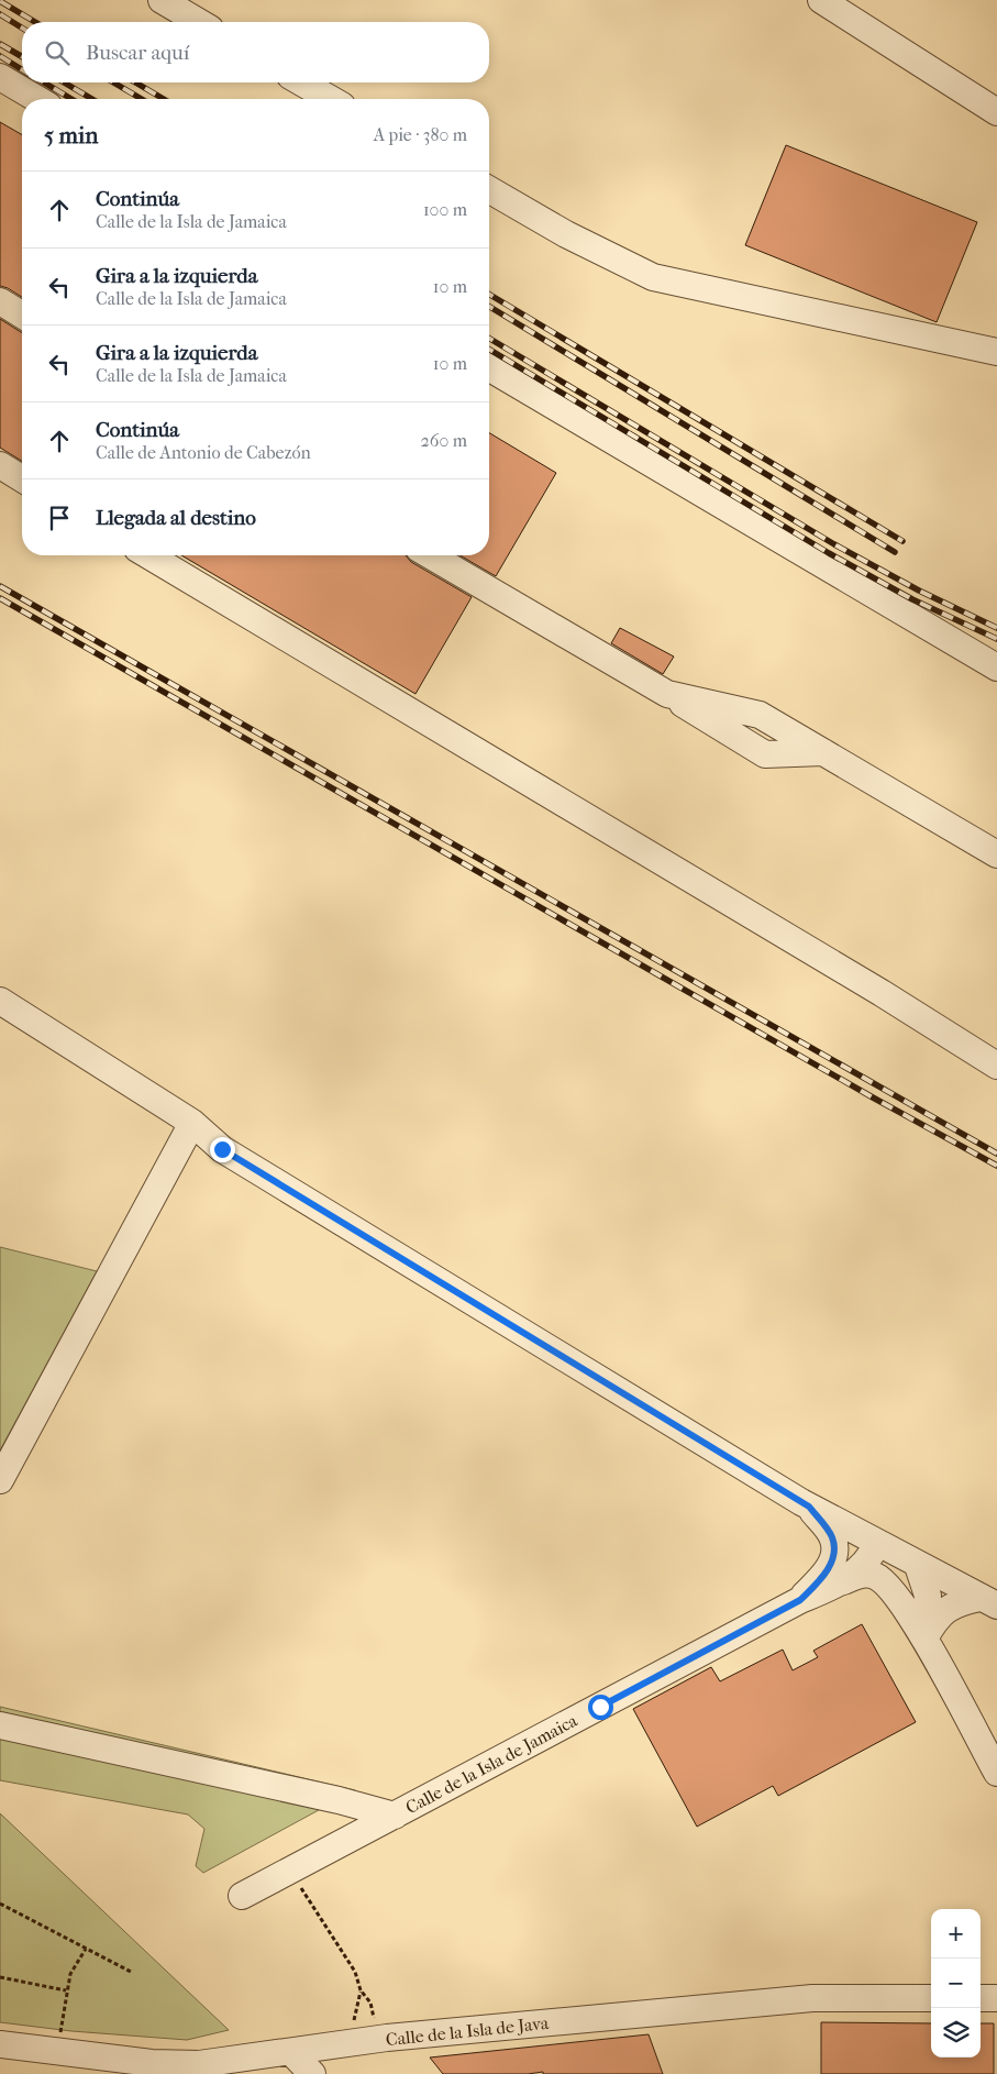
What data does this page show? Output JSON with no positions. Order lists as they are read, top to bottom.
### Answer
{
  "streets": {
    "street": ["Calle de la Isla de Jamaica", "Calle de la Isla de Java"]
  },
  "page": {
    "search": "Buscar aquí",
    "heading": ["5 min", "A pie · 380 m"],
    "list": [
      ["Continúa", "Calle de la Isla de Jamaica", "100 m"],
      ["Gira a la izquierda", "Calle de la Isla de Jamaica", "10 m"],
      ["Gira a la izquierda", "Calle de la Isla de Jamaica", "10 m"],
      ["Continúa", "Calle de Antonio de Cabezón", "260 m"],
      "Llegada al destino"
    ],
    "map_buttons": ["+", "−"]
  }
}
